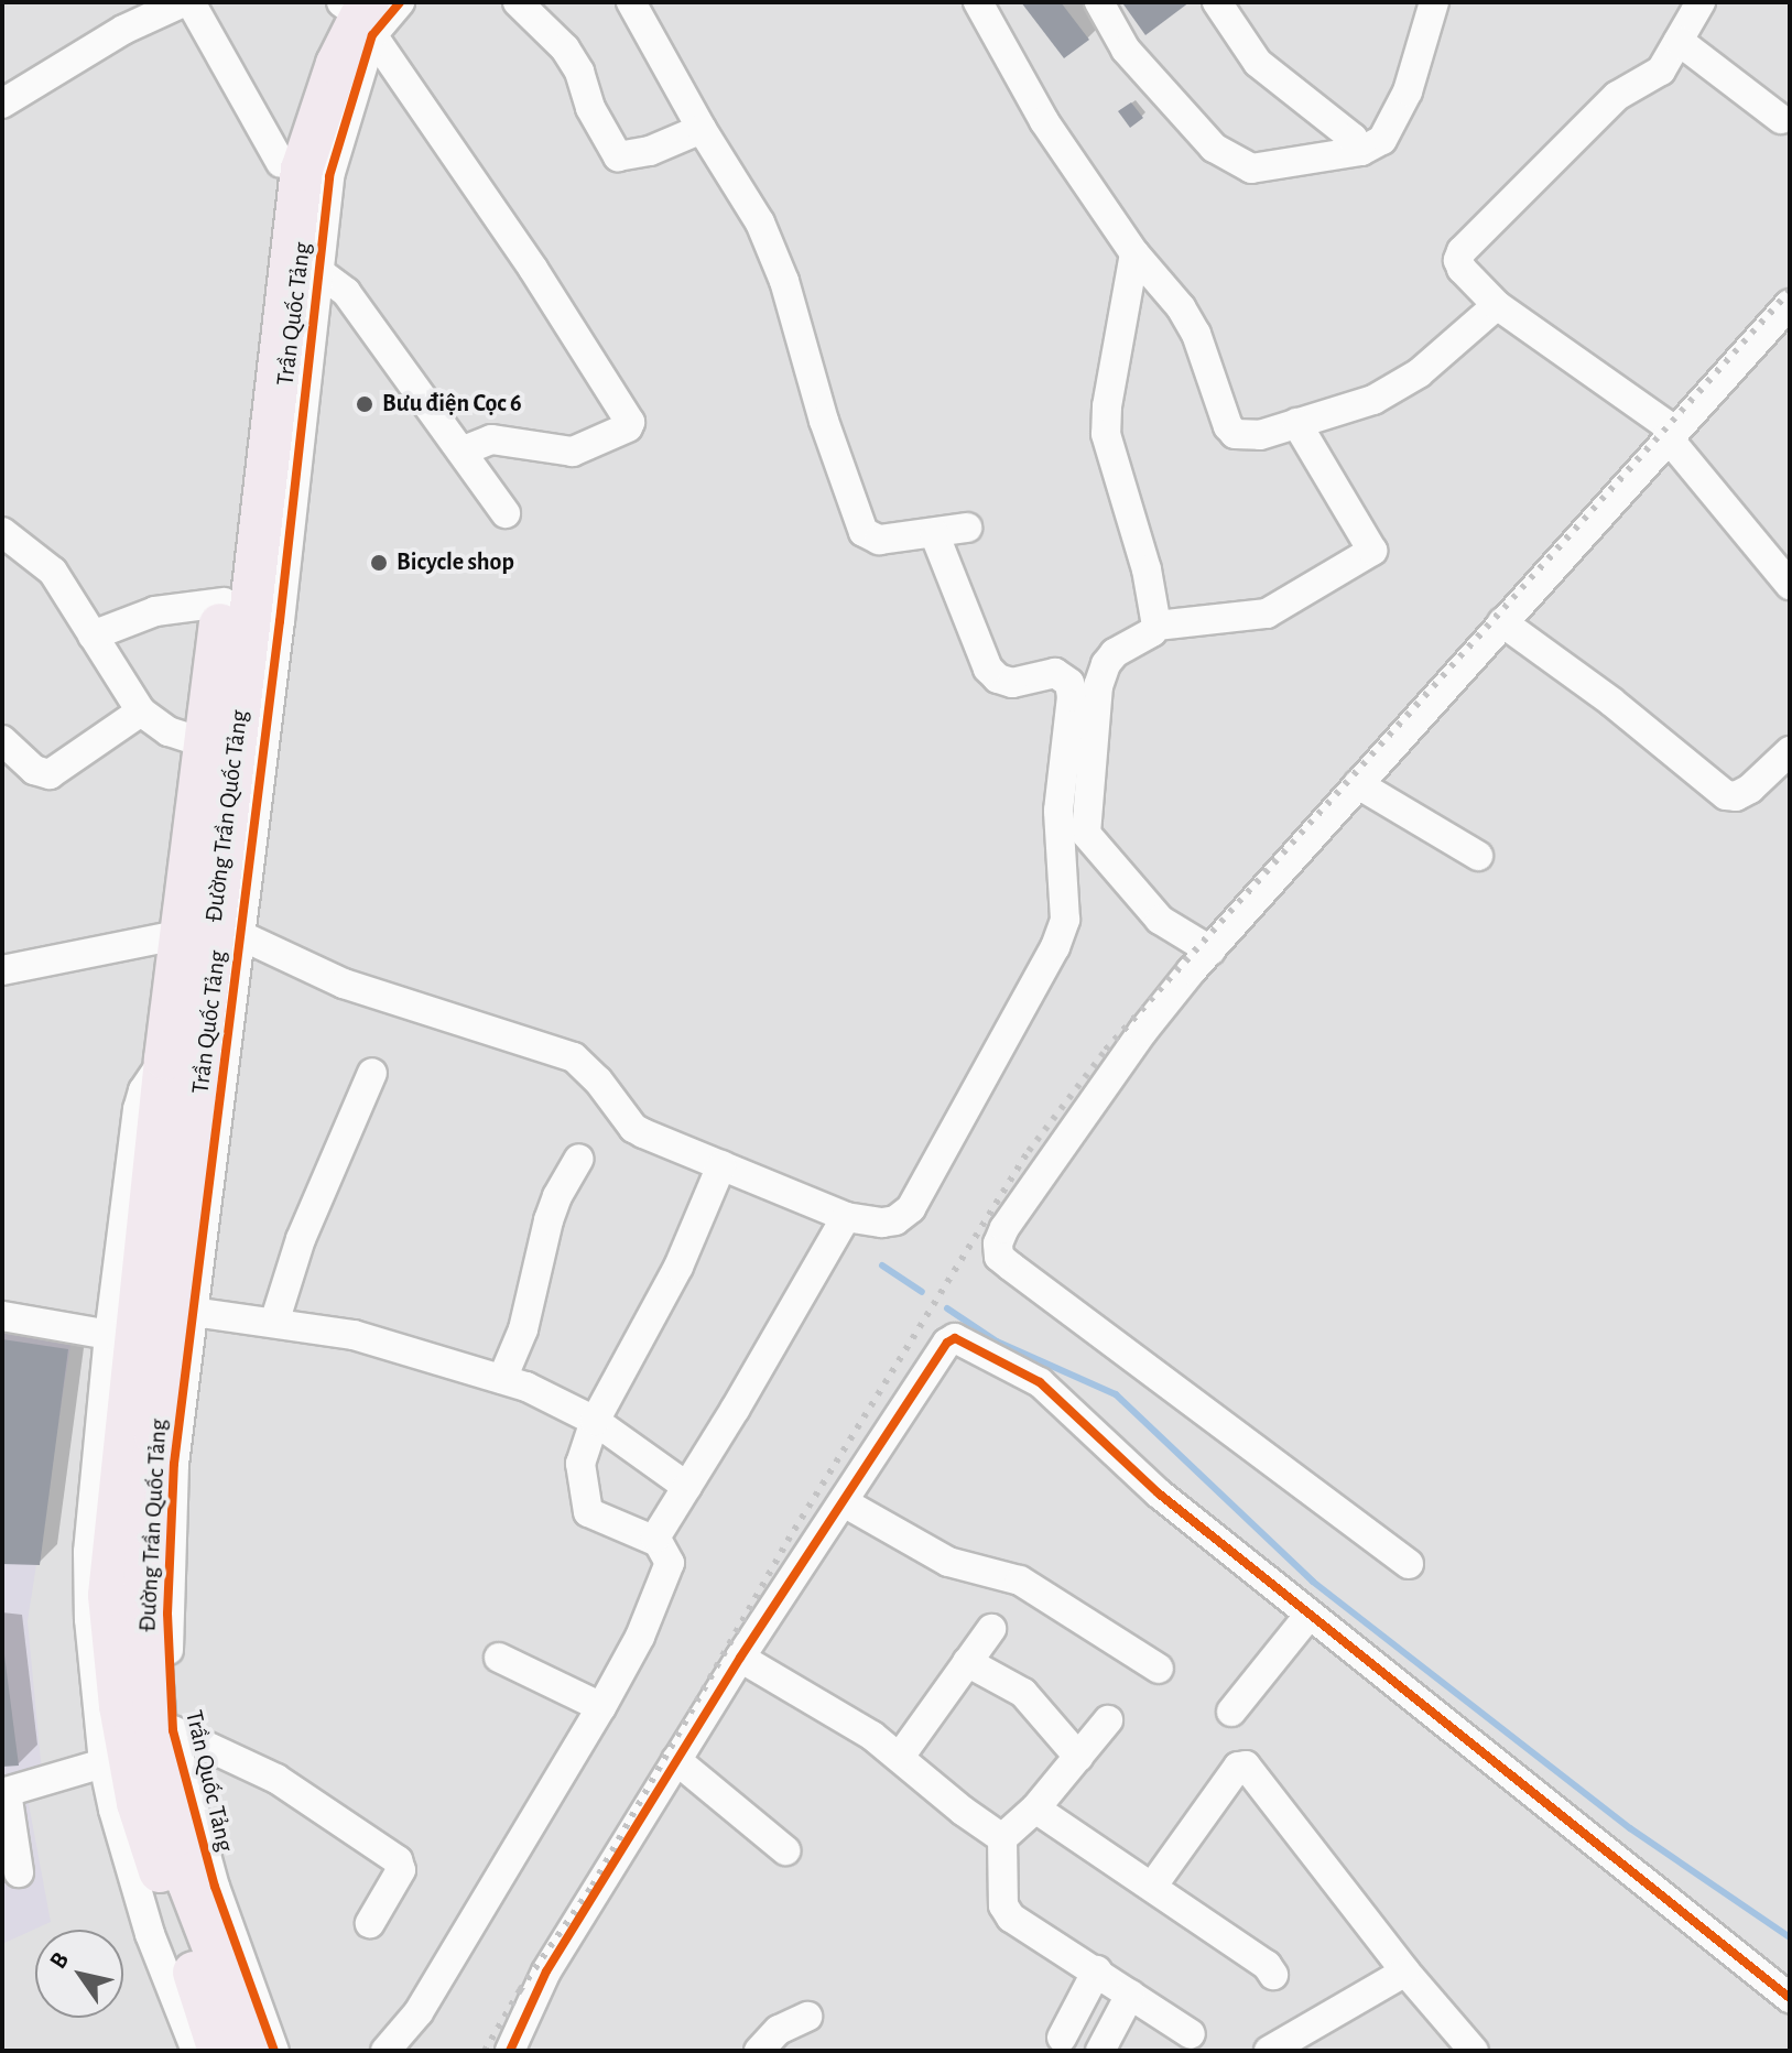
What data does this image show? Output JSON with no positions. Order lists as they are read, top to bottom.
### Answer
{
  "streets": {
    "highway": ["Đường Trần Quốc Tảng"],
    "street": ["Trần Quốc Tảng"]
  },
  "crossings": [
    ["Trần Quốc Tảng", "Đường Trần Quốc Tảng"]
  ],
  "places": ["Bưu điện Cọc 6", "Bicycle shop"],
  "north": "top left"
}
